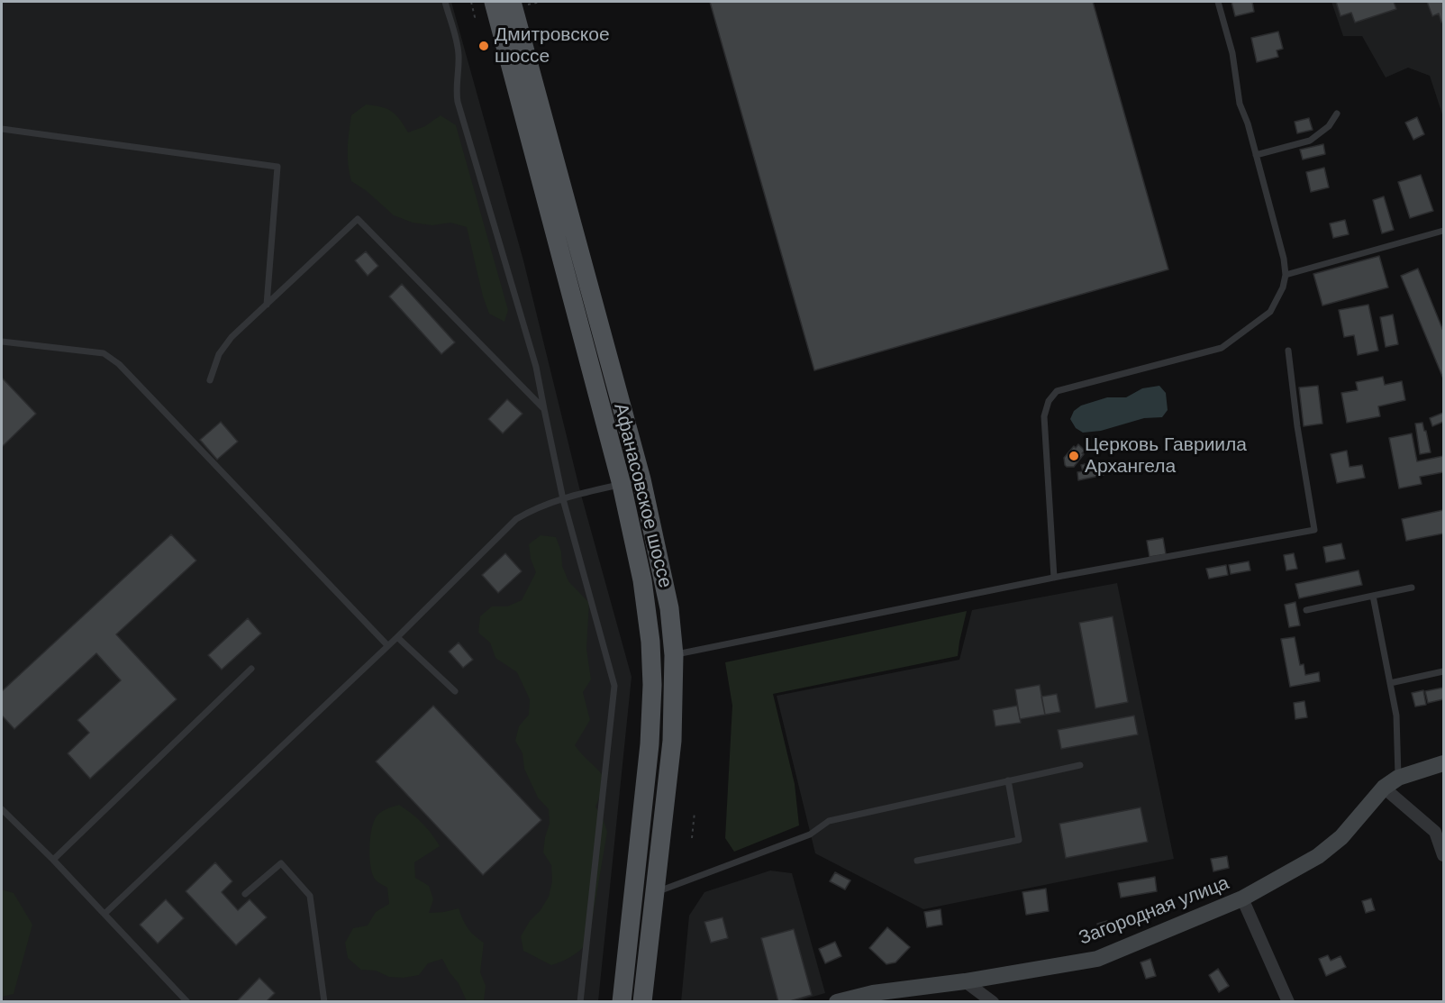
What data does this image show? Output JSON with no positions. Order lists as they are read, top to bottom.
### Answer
{
  "streets": {
    "main road": ["Афанасовское шоссе"],
    "street": ["Загородная улица"]
  },
  "places": ["Дмитровское шоссе", "Церковь Гавриила Архангела"]
}
